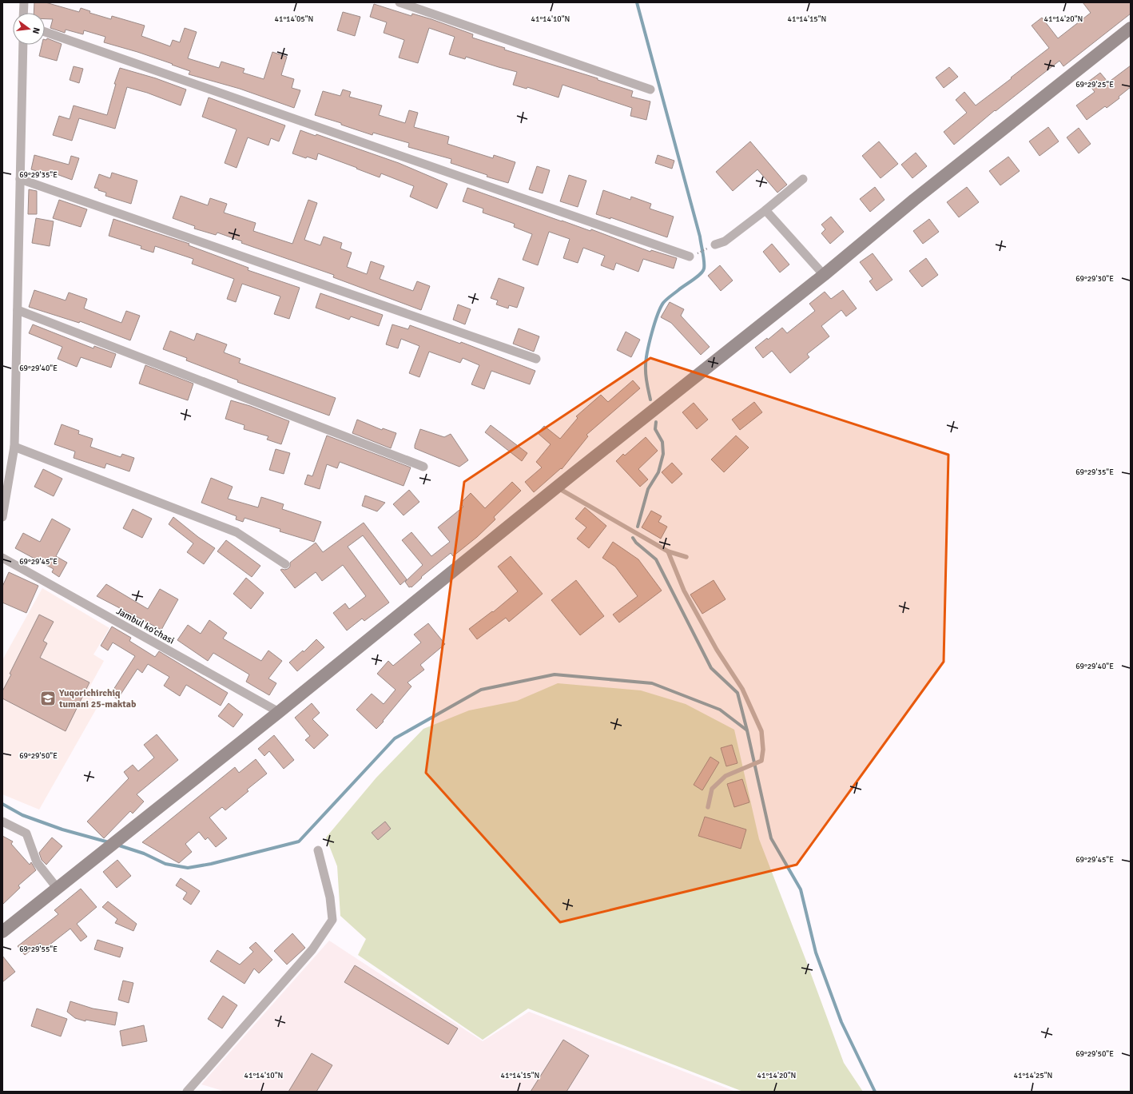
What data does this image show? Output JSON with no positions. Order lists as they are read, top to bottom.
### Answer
{
  "streets": {
    "street": ["Jambul ko‘chasi"]
  },
  "places": {
    "school or university": ["Yuqorichirchiq tumani 25-maktab"]
  },
  "north": "right",
  "coordinates": [
    "41°14'05\"N",
    "41°14'10\"N",
    "41°14'15\"N",
    "41°14'20\"N",
    "69°29'25\"E",
    "69°29'35\"E",
    "69°29'30\"E",
    "69°29'40\"E",
    "69°29'45\"E",
    "69°29'50\"E",
    "69°29'55\"E",
    "41°14'25\"N"
  ]
}
